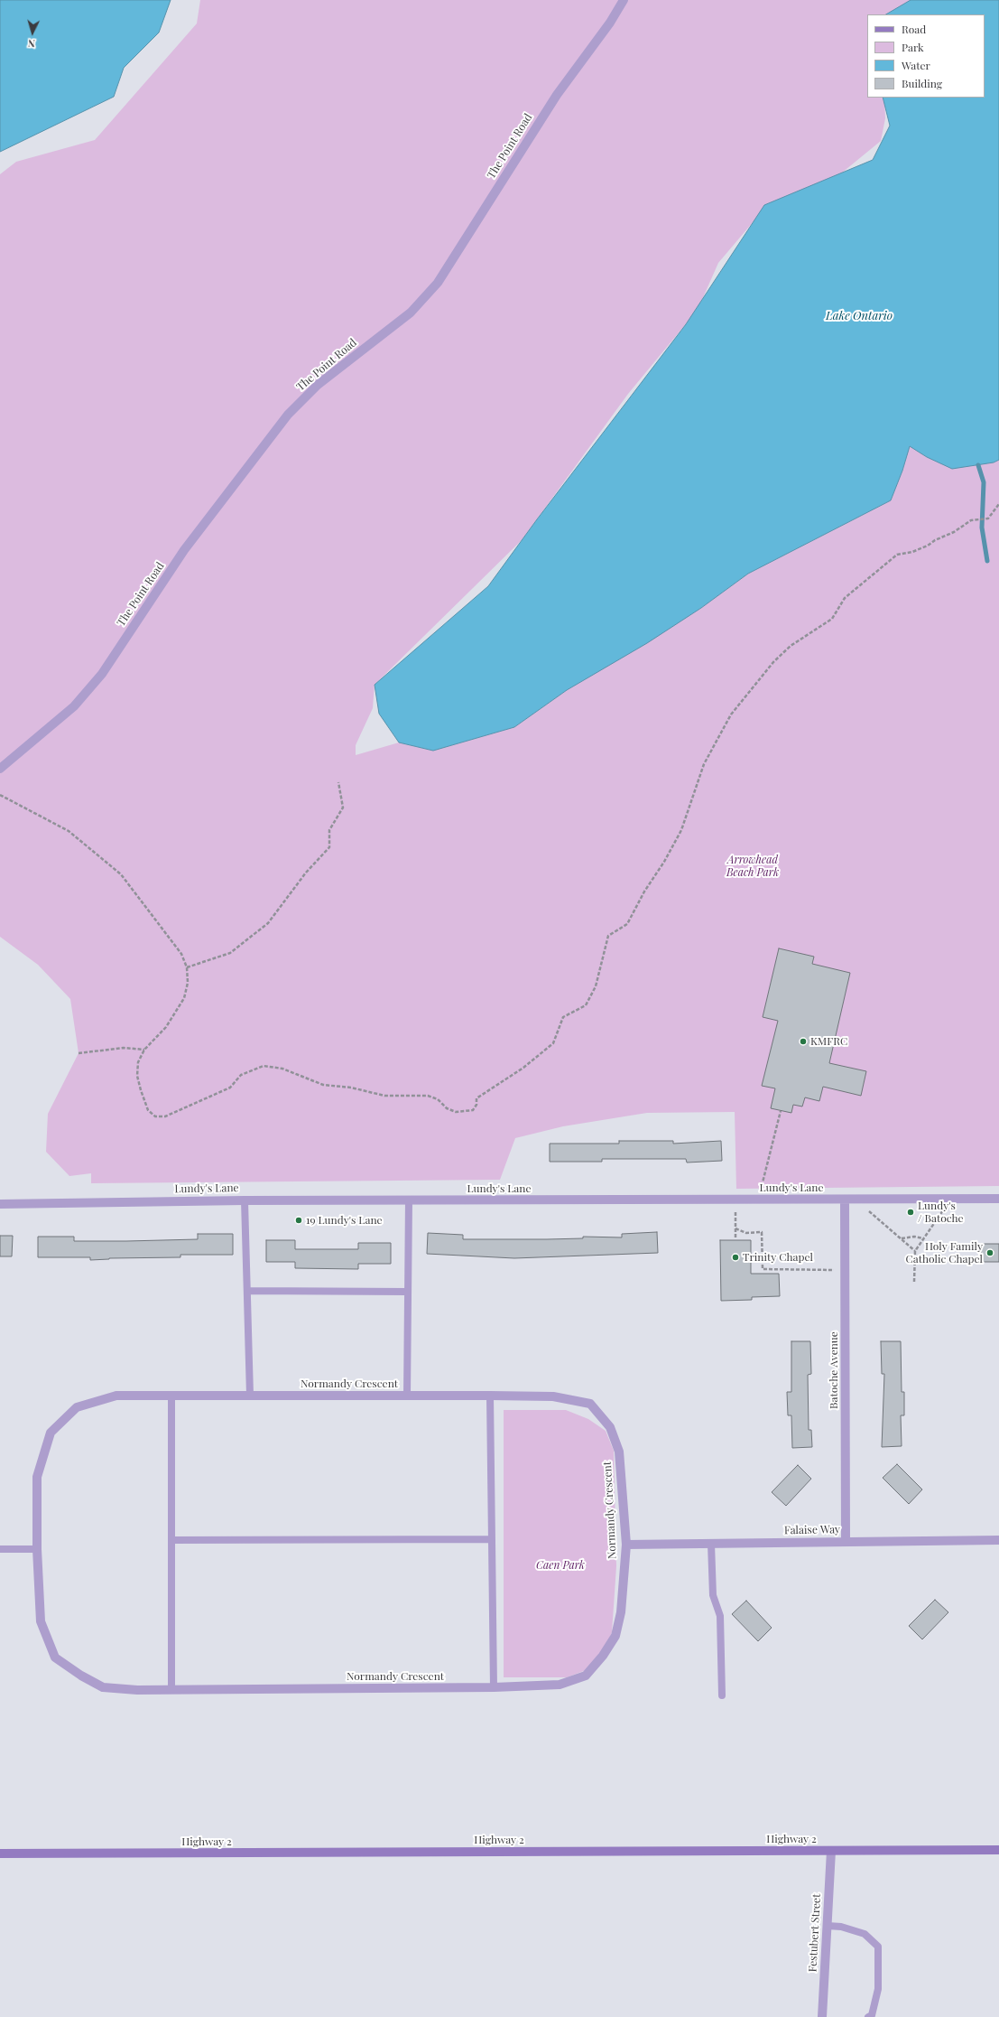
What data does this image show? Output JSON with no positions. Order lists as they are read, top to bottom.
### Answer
{
  "streets": {
    "main road": ["Highway 2"],
    "street": [
      "The Point Road",
      "Lundy's Lane",
      "Batoche Avenue",
      "Normandy Crescent",
      "Falaise Way",
      "Festubert Street"
    ]
  },
  "crossings": [
    ["Lundy's Lane", "Batoche Avenue"],
    ["Batoche Avenue", "Falaise Way"],
    ["Normandy Crescent", "Falaise Way"],
    ["Highway 2", "Festubert Street"]
  ],
  "water": ["Lake Ontario"],
  "parks": ["Arrowhead Beach Park", "Caen Park"],
  "places": [
    "KMFRC",
    "Lundy's / Batoche",
    "19 Lundy's Lane",
    "Holy Family Catholic Chapel",
    "Trinity Chapel"
  ],
  "legend": [
    "Road",
    "Park",
    "Water",
    "Building"
  ],
  "north": "bottom"
}
